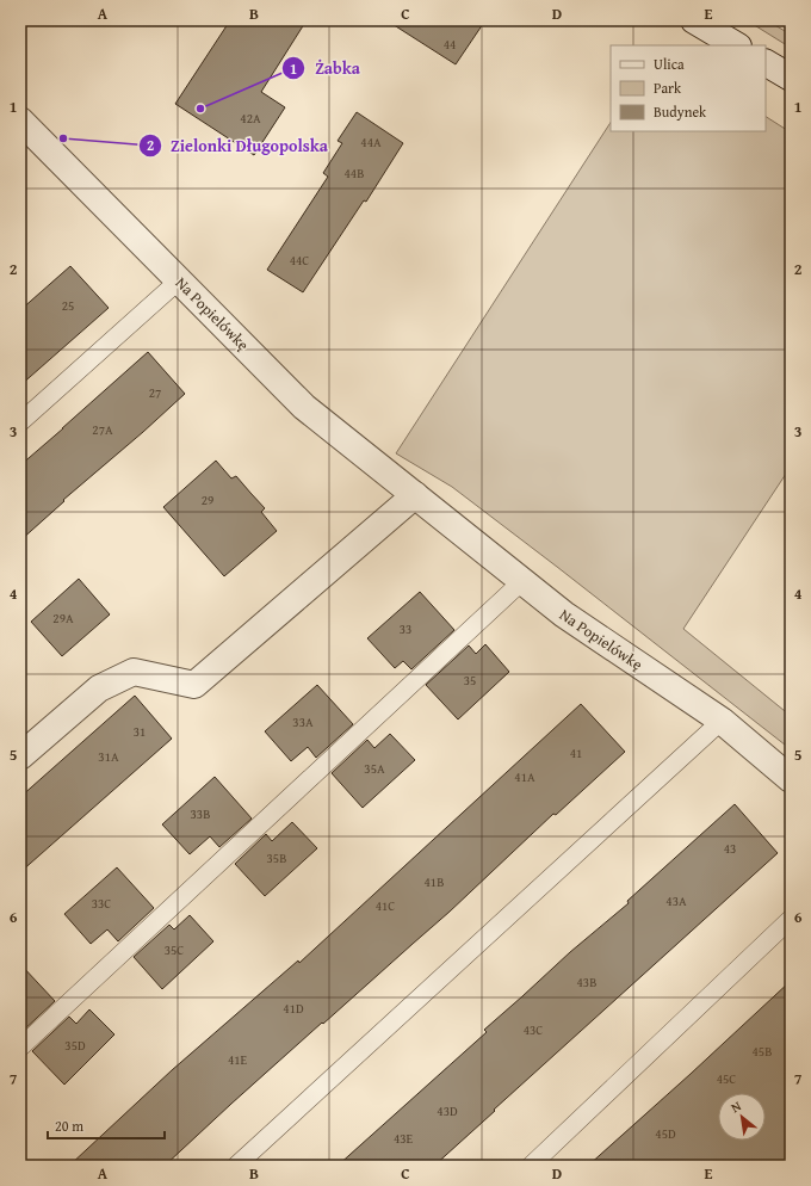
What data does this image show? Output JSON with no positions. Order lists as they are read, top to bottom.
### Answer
{
  "streets": {
    "street": ["Na Popielówkę"]
  },
  "places": ["Żabka", "Zielonki Długopolska"],
  "house_numbers": [
    "44",
    "42A",
    "44A",
    "44B",
    "44C",
    "25",
    "27",
    "27A",
    "29",
    "29A",
    "33",
    "35",
    "33A",
    "31",
    "41",
    "31A",
    "35A",
    "41A",
    "33B",
    "43",
    "35B",
    "41B",
    "43A",
    "33C",
    "41C",
    "35C",
    "43B",
    "41D",
    "43C",
    "35D",
    "45B",
    "41E",
    "45C",
    "43D",
    "45D",
    "43E"
  ],
  "legend": ["Ulica", "Park", "Budynek"],
  "scale_bar": "20 m",
  "north": "top left",
  "grid": {
    "columns": [
      "A",
      "B",
      "C",
      "D",
      "E"
    ],
    "rows": [
      "1",
      "2",
      "3",
      "4",
      "5",
      "6",
      "7"
    ]
  }
}
